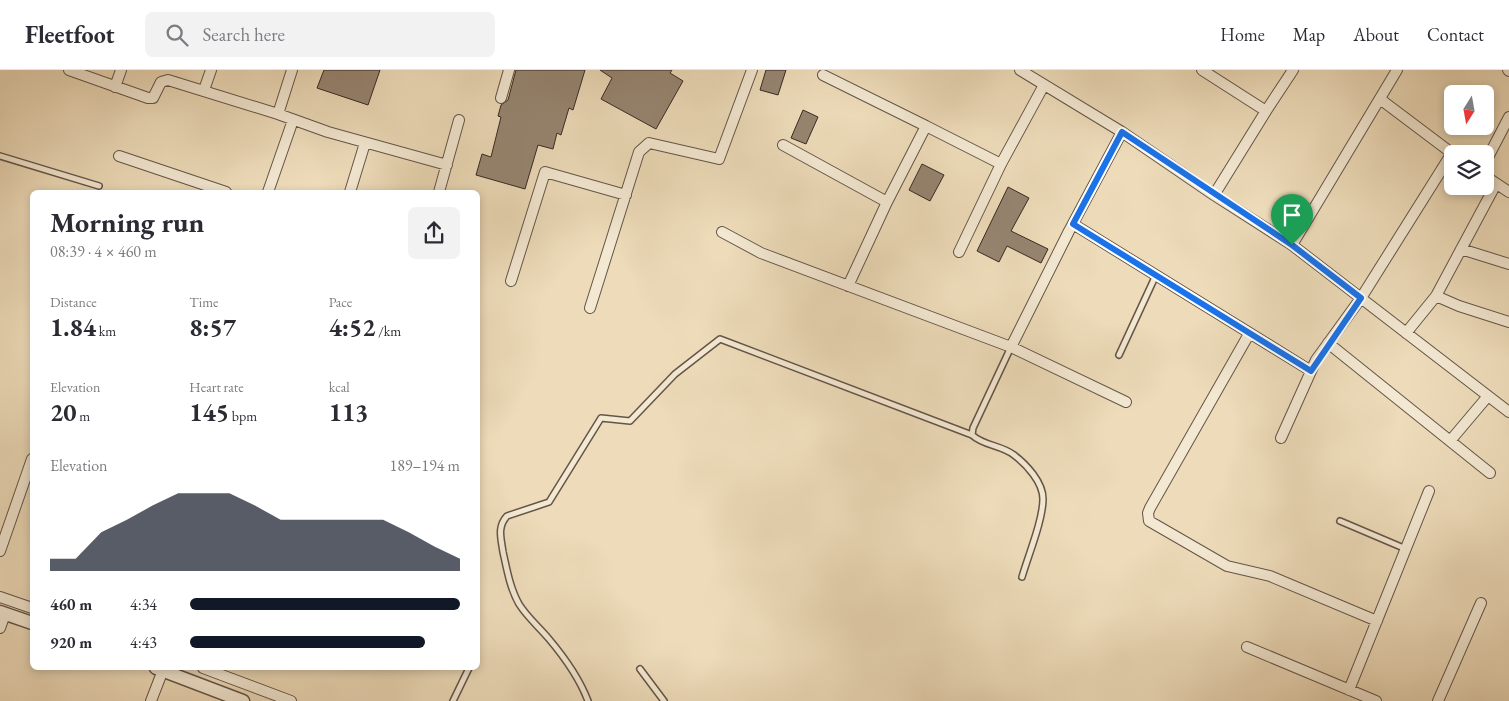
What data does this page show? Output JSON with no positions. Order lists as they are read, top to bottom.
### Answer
{
  "north": "bottom",
  "page": {
    "header": "Fleetfoot",
    "search": "Search here",
    "nav": [
      "Home",
      "Map",
      "About",
      "Contact"
    ],
    "heading": ["Morning run", "08:39 · 4 × 460 m"],
    "stats": [
      ["Distance", "1.84 km"],
      ["Time", "8:57"],
      ["Pace", "4:52 /km"],
      ["Elevation", "20 m"],
      ["Heart rate", "145 bpm"],
      ["kcal", "113"]
    ],
    "chart": ["Elevation", "189–194 m"],
    "list": [
      {
        "name": "460 m",
        "note": "4:34"
      },
      {
        "name": "920 m",
        "note": "4:43"
      }
    ]
  }
}
